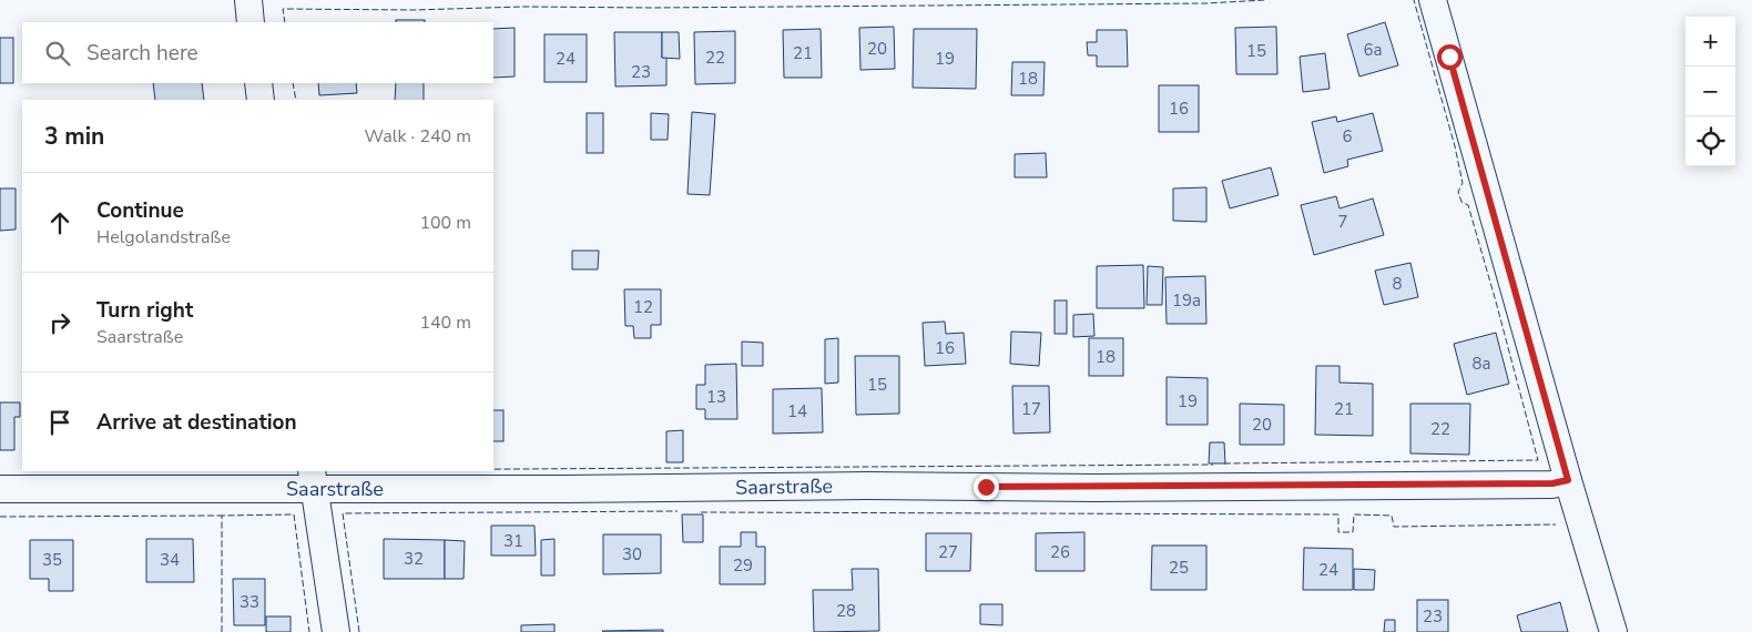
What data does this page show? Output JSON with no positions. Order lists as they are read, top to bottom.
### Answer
{
  "streets": {
    "street": ["Saarstraße"]
  },
  "house_numbers": [
    "20",
    "6a",
    "15",
    "21",
    "22",
    "24",
    "19",
    "23",
    "18",
    "16",
    "6",
    "7",
    "8",
    "19a",
    "12",
    "16",
    "18",
    "8a",
    "15",
    "13",
    "19",
    "17",
    "21",
    "14",
    "20",
    "22",
    "31",
    "27",
    "26",
    "30",
    "32",
    "35",
    "34",
    "29",
    "25",
    "24",
    "33",
    "28",
    "23"
  ],
  "page": {
    "map_buttons": ["+", "−"],
    "search": "Search here",
    "heading": ["3 min", "Walk · 240 m"],
    "list": [
      ["Continue", "Helgolandstraße", "100 m"],
      ["Turn right", "Saarstraße", "140 m"],
      "Arrive at destination"
    ]
  }
}
